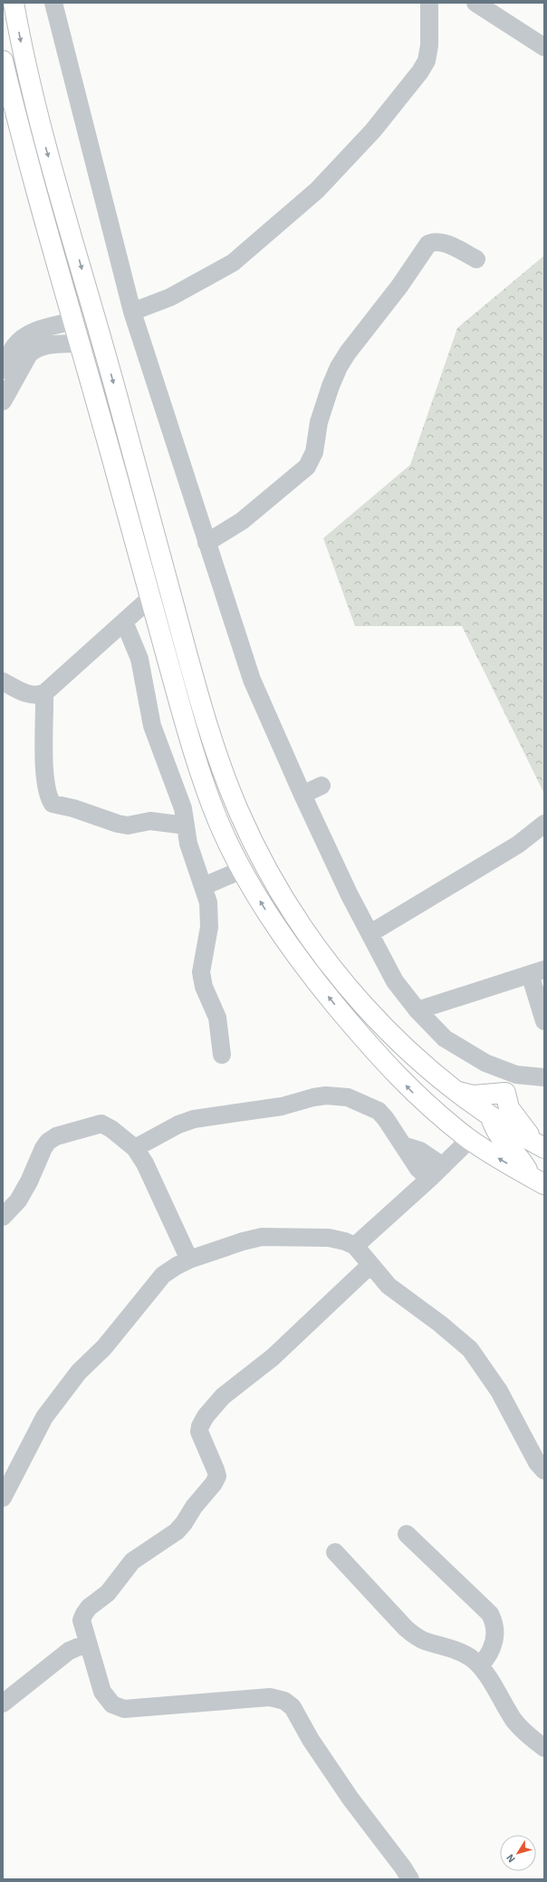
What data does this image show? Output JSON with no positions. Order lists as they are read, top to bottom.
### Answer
{
  "north": "bottom left"
}
